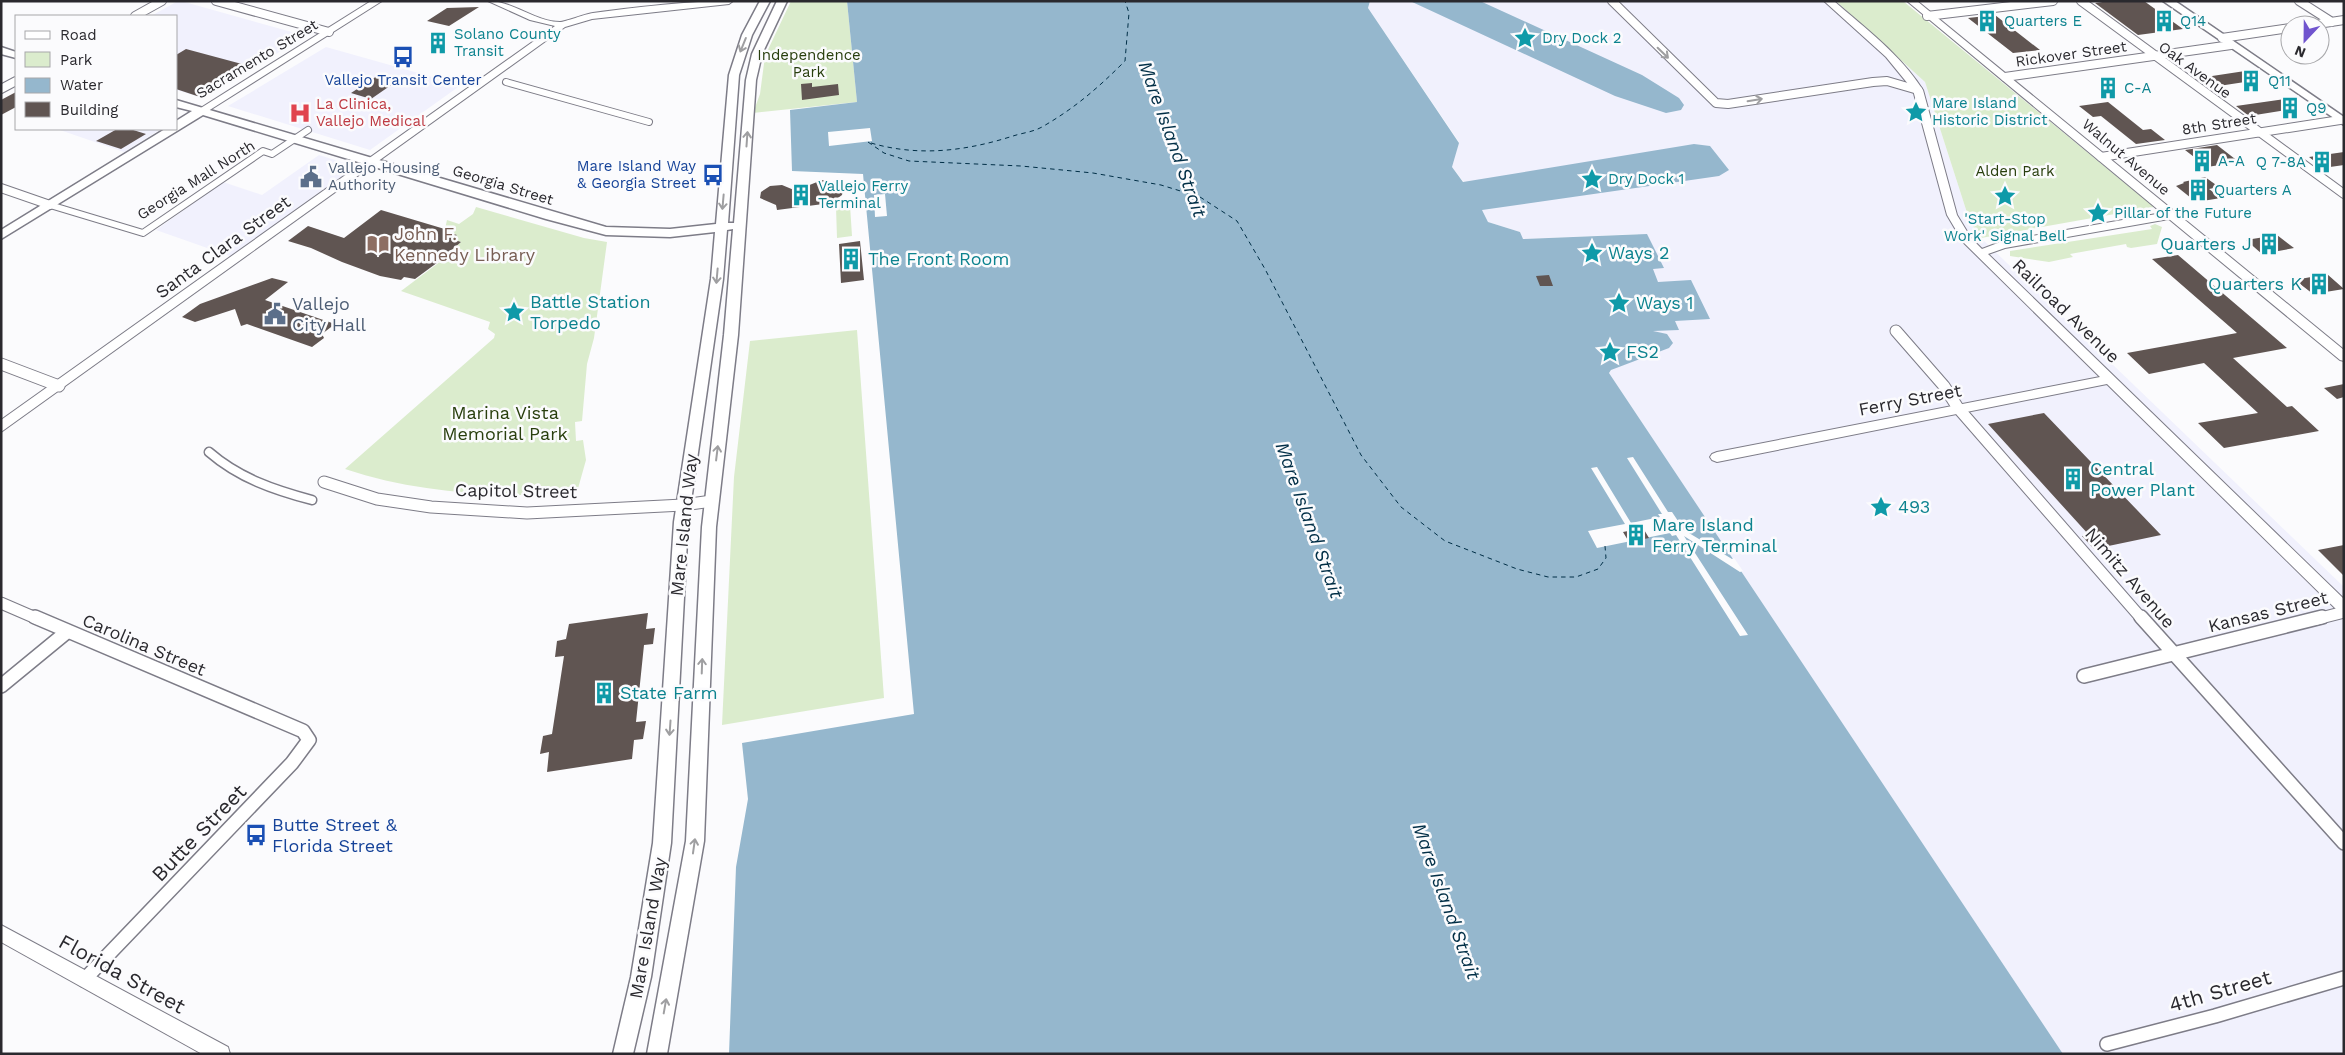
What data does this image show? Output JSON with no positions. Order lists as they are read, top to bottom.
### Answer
{
  "streets": {
    "main road": ["Sacramento Street", "Georgia Street", "Mare Island Way"],
    "street": [
      "Rickover Street",
      "Oak Avenue",
      "8th Street",
      "Walnut Avenue",
      "Georgia Mall North",
      "Santa Clara Street",
      "Railroad Avenue",
      "Ferry Street",
      "Capitol Street",
      "Nimitz Avenue",
      "Kansas Street",
      "Carolina Street",
      "Butte Street",
      "Florida Street",
      "4th Street"
    ]
  },
  "crossings": [
    ["Rickover Street", "Oak Avenue"],
    ["Rickover Street", "Walnut Avenue"],
    ["Sacramento Street", "Georgia Street"],
    ["Oak Avenue", "8th Street"],
    ["8th Street", "Walnut Avenue"],
    ["Georgia Mall North", "Georgia Street"],
    ["Georgia Street", "Santa Clara Street"],
    ["Georgia Street", "Mare Island Way"],
    ["Railroad Avenue", "Ferry Street"],
    ["Railroad Avenue", "Kansas Street"],
    ["Ferry Street", "Nimitz Avenue"],
    ["Capitol Street", "Mare Island Way"],
    ["Nimitz Avenue", "Kansas Street"],
    ["Carolina Street", "Butte Street"],
    ["Butte Street", "Florida Street"]
  ],
  "water": ["Mare Island Strait"],
  "parks": ["Independence Park", "Alden Park", "Marina Vista Memorial Park"],
  "places": {
    "building": [
      "Quarters E",
      "Q14",
      "Solano County Transit",
      "Q11",
      "C-A",
      "Q9",
      "A-A",
      "Q 7-8A",
      "Quarters A",
      "Vallejo Ferry Terminal",
      "Quarters J",
      "The Front Room",
      "Quarters K",
      "Central Power Plant",
      "Mare Island Ferry Terminal",
      "State Farm"
    ],
    "place": [
      "Dry Dock 2",
      "Mare Island Historic District",
      "Dry Dock 1",
      "'Start-Stop Work' Signal Bell",
      "Pillar of the Future",
      "Ways 2",
      "Ways 1",
      "Battle Station Torpedo",
      "FS2",
      "493"
    ],
    "bus stop": ["Vallejo Transit Center", "Mare Island Way & Georgia Street", "Butte Street & Florida Street"],
    "hospital": ["La Clinica, Vallejo Medical"],
    "public building": ["Vallejo Housing Authority", "Vallejo City Hall"],
    "library": ["John F. Kennedy Library"]
  },
  "legend": [
    "Road",
    "Park",
    "Water",
    "Building"
  ],
  "north": "bottom"
}
